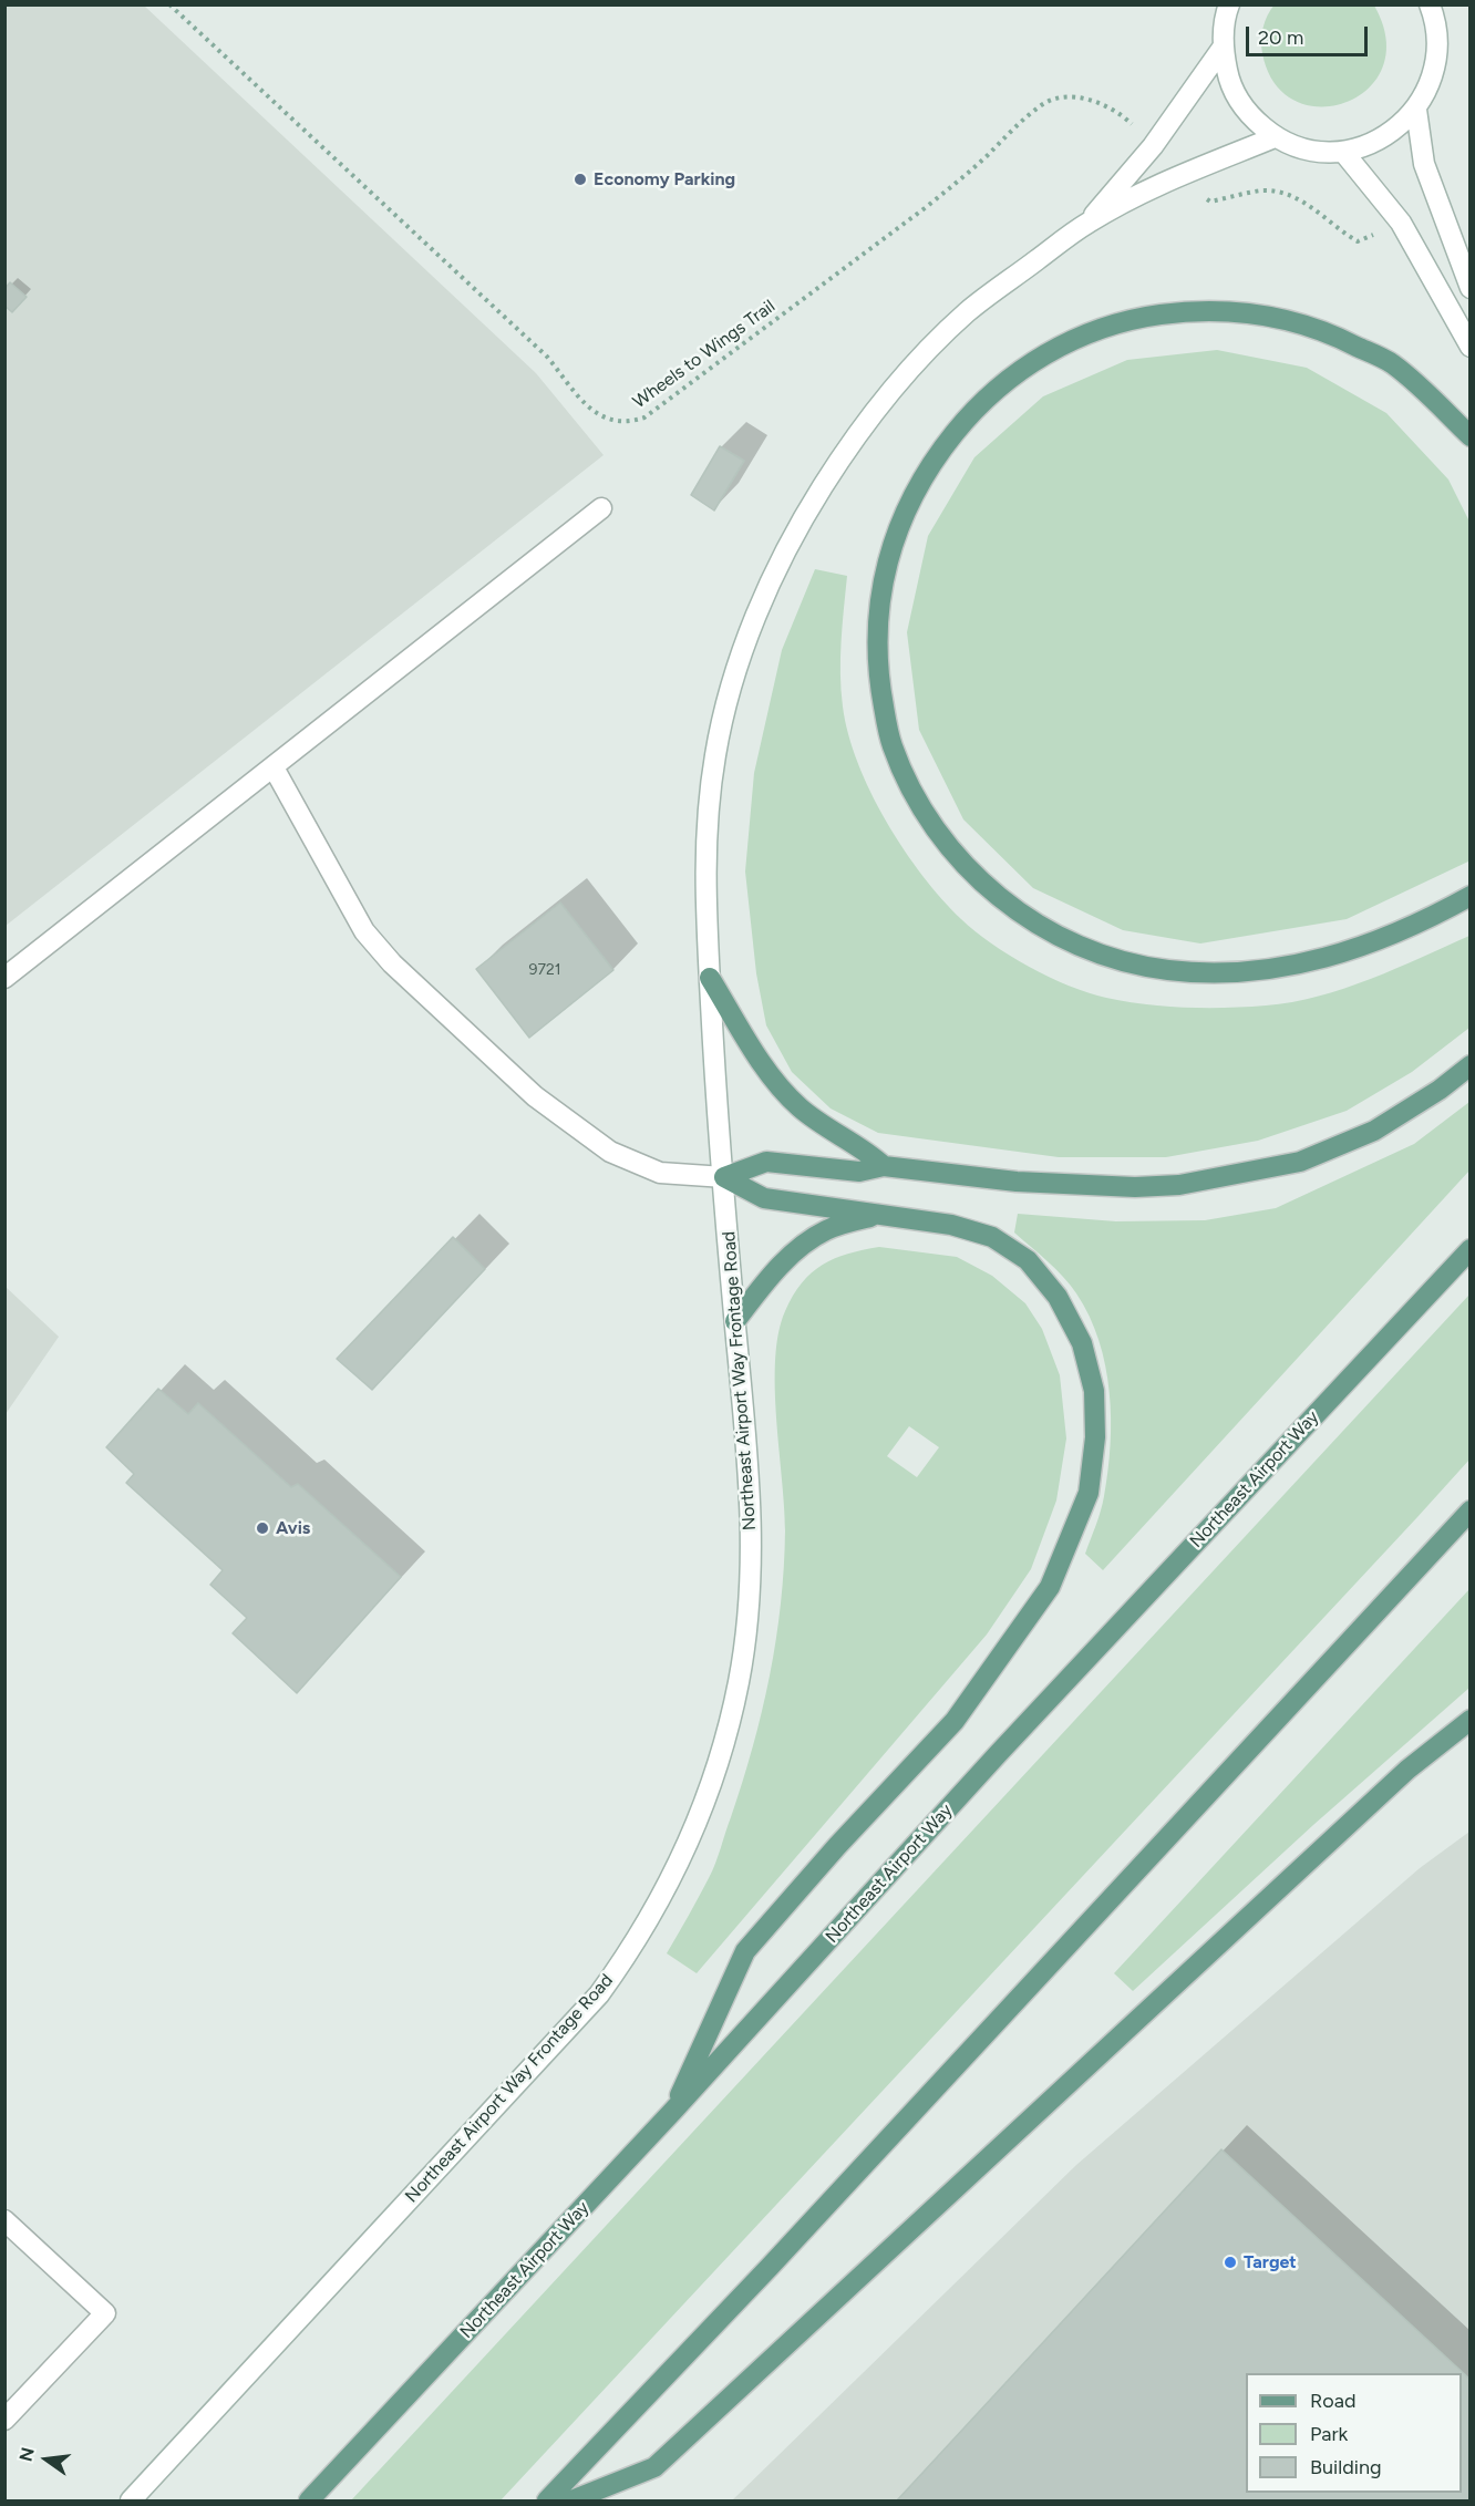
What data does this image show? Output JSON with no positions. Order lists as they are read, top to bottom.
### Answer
{
  "streets": {
    "main road": ["Northeast Airport Way"],
    "street": ["Northeast Airport Way Frontage Road"],
    "path": ["Wheels to Wings Trail"]
  },
  "places": ["Economy Parking", "Avis", "Target"],
  "house_numbers": ["9721"],
  "legend": ["Road", "Park", "Building"],
  "scale_bar": "20 m",
  "north": "left"
}
